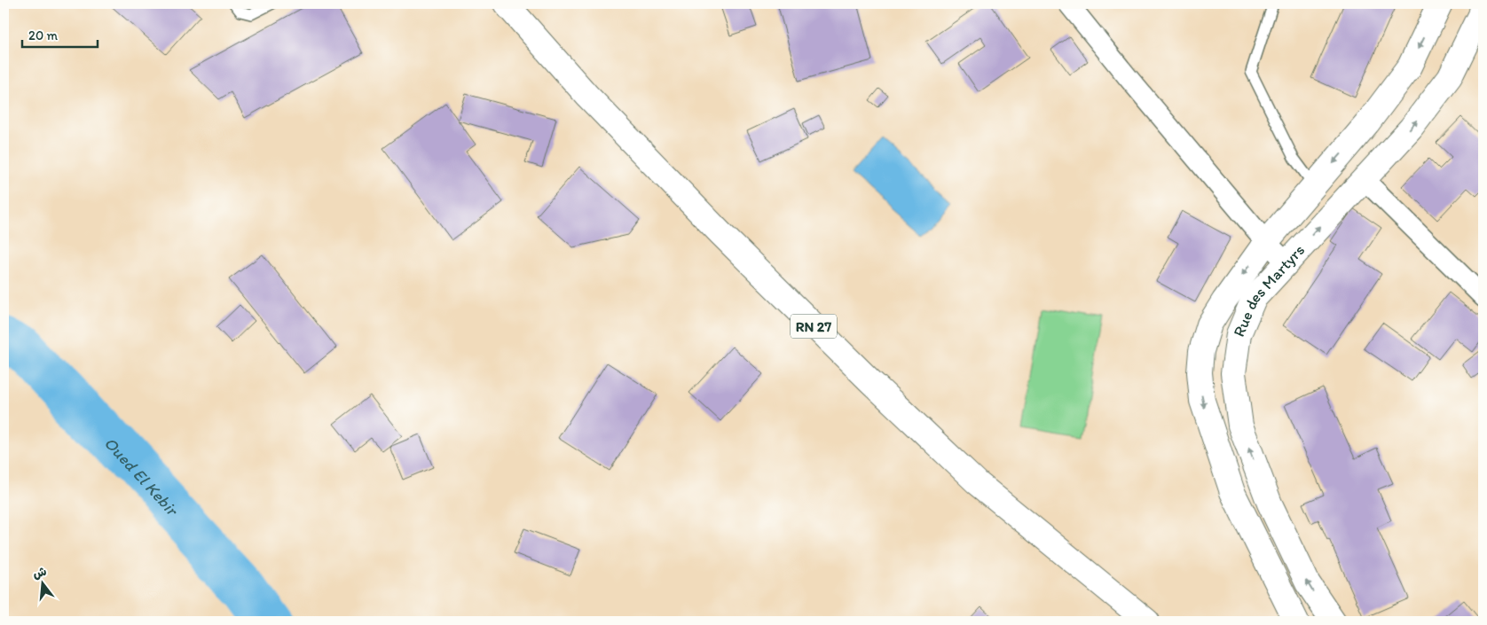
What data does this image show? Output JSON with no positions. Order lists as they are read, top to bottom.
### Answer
{
  "streets": {
    "main road": ["Rue des Martyrs", "RN 27"]
  },
  "water": ["Oued El Kebir"],
  "scale_bar": "20 m",
  "north": "top"
}
